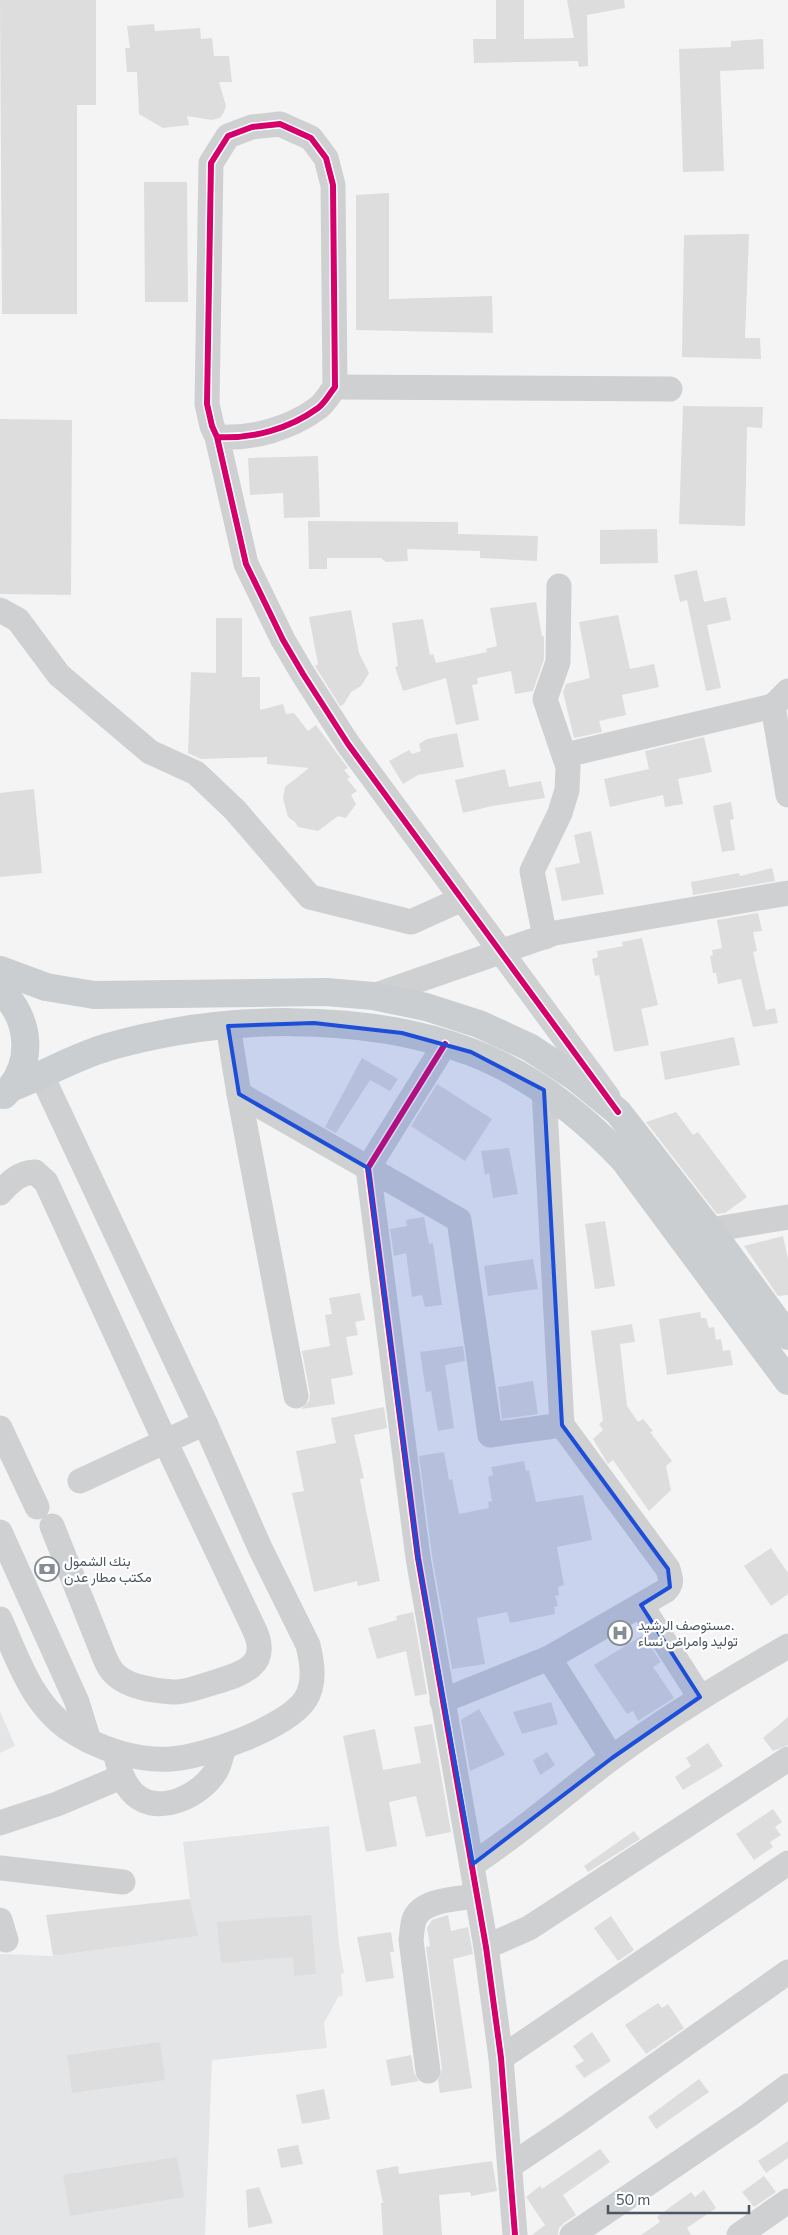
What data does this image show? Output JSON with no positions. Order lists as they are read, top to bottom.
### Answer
{
  "places": {
    "bank": ["بنك الشمول مكتب مطار عدن"],
    "hospital": ["مستوصف الرشيد. توليد وامراض نساء"]
  },
  "scale_bar": "50 m"
}
